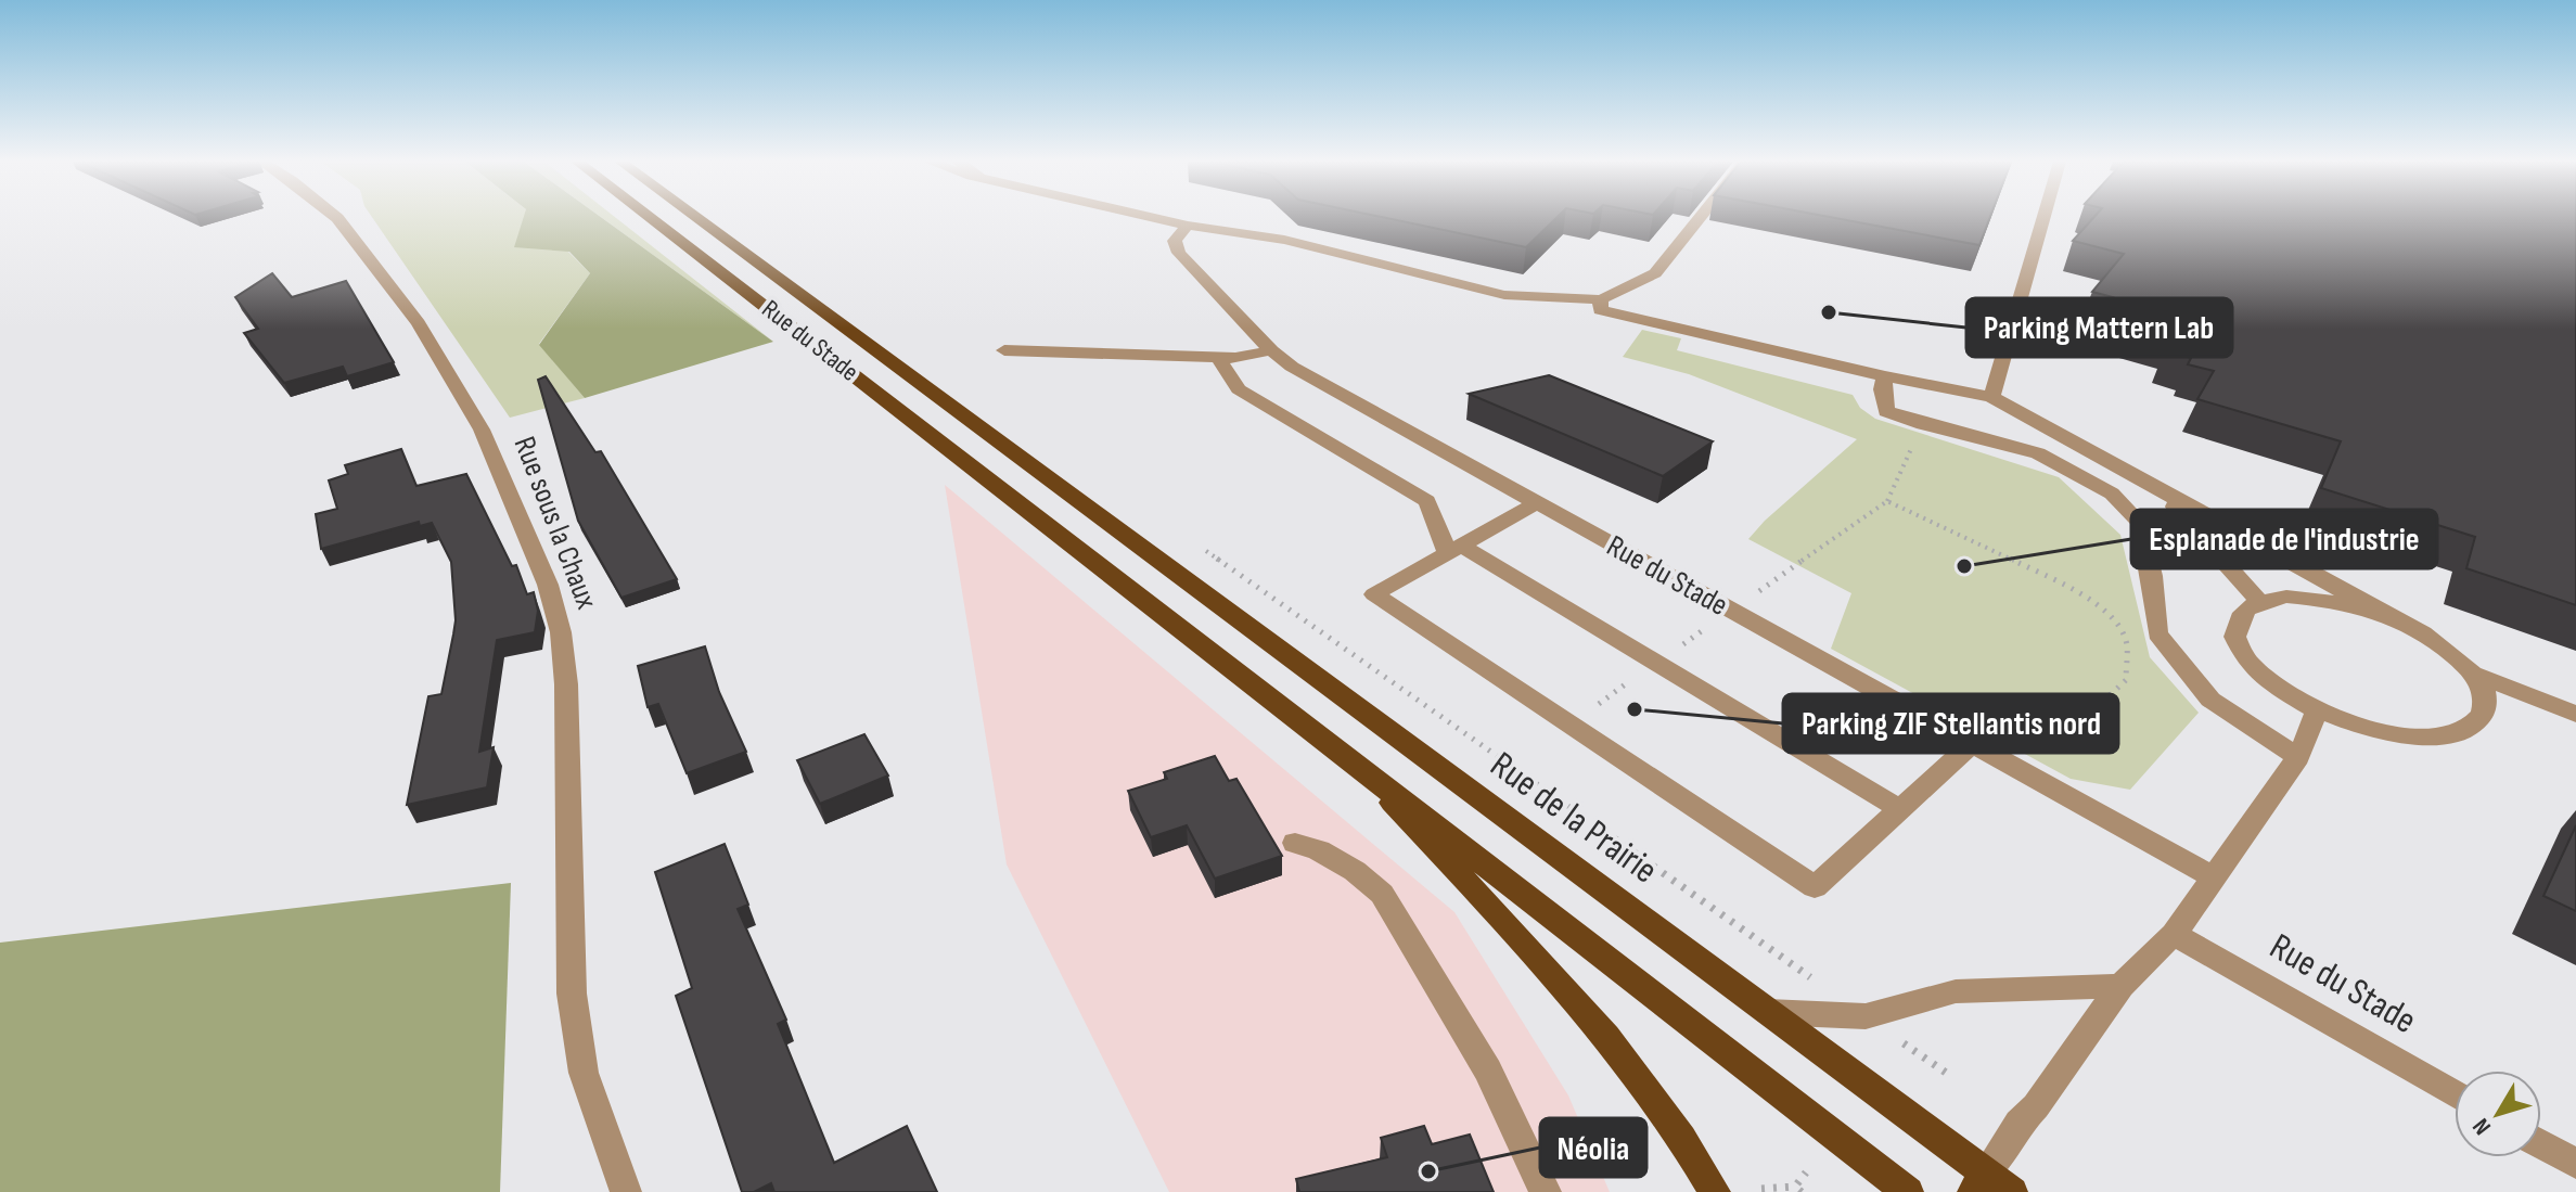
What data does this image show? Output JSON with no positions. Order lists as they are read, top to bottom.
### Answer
{
  "streets": {
    "main road": ["Rue du Stade", "Rue de la Prairie"],
    "street": ["Rue sous la Chaux"]
  },
  "crossings": [
    ["Rue du Stade", "Rue de la Prairie"]
  ],
  "places": [
    "Parking Mattern Lab",
    "Esplanade de l'industrie",
    "Parking ZIF Stellantis nord",
    "Néolia"
  ],
  "north": "bottom left"
}
